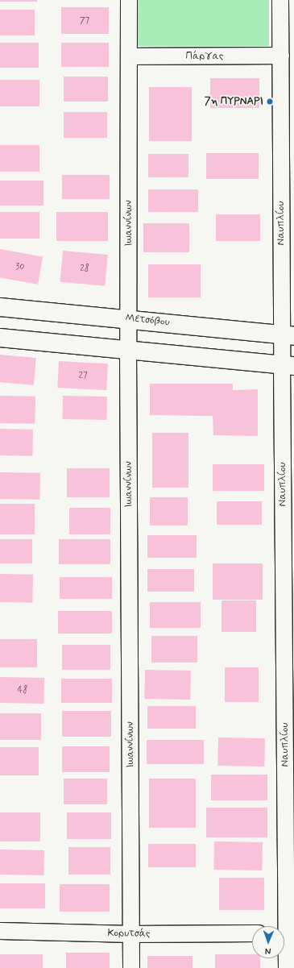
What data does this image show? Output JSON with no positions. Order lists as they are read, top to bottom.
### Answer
{
  "streets": {
    "street": [
      "Πάργας",
      "Ιωαννίνων",
      "Ναυπλίου",
      "Μετσόβου",
      "Κορυτσάς"
    ]
  },
  "crossings": [
    ["Πάργας", "Ιωαννίνων"],
    ["Πάργας", "Ναυπλίου"],
    ["Ιωαννίνων", "Μετσόβου"],
    ["Ιωαννίνων", "Κορυτσάς"],
    ["Ναυπλίου", "Μετσόβου"]
  ],
  "places": ["7η ΠΥΡΝΑΡΙ"],
  "house_numbers": [
    "77",
    "30",
    "28",
    "27",
    "48"
  ],
  "north": "bottom"
}
